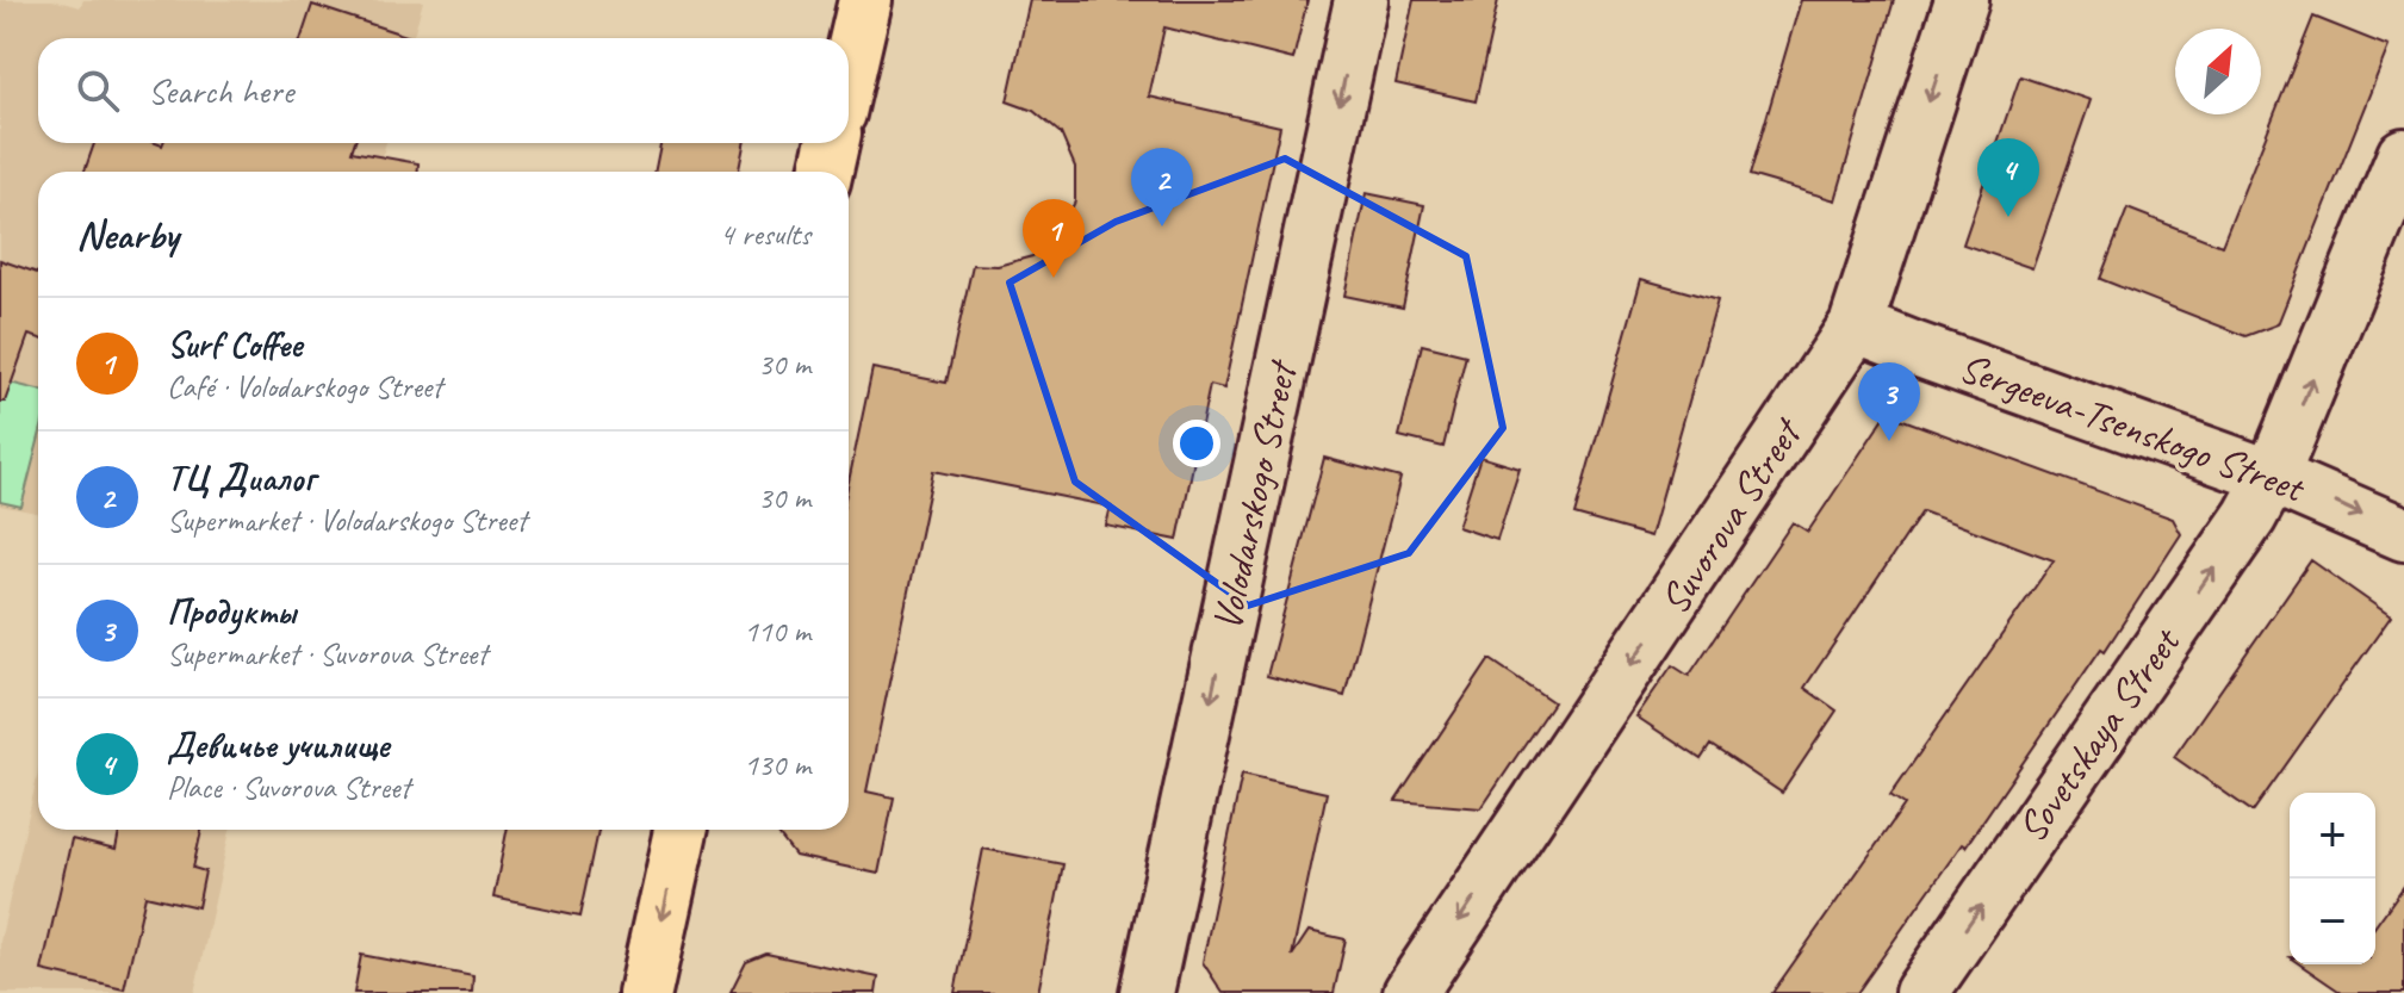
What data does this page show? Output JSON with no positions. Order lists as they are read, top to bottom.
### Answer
{
  "streets": {
    "street": [
      "Sergeeva-Tsenskogo Street",
      "Volodarskogo Street",
      "Suvorova Street",
      "Sovetskaya Street"
    ]
  },
  "crossings": [
    ["Sergeeva-Tsenskogo Street", "Suvorova Street"],
    ["Sergeeva-Tsenskogo Street", "Sovetskaya Street"]
  ],
  "one_way": ["Volodarskogo Street", "Suvorova Street", "Sovetskaya Street"],
  "north": "top right",
  "page": {
    "search": "Search here",
    "pins": [
      "4",
      "2",
      "1",
      "3"
    ],
    "heading": ["Nearby", "4 results"],
    "list": [
      {
        "mark": "1",
        "name": "Surf Coffee",
        "note": "Café · Volodarskogo Street",
        "value": "30 m"
      },
      {
        "mark": "2",
        "name": "ТЦ Диалог",
        "note": "Supermarket · Volodarskogo Street",
        "value": "30 m"
      },
      {
        "mark": "3",
        "name": "Продукты",
        "note": "Supermarket · Suvorova Street",
        "value": "110 m"
      },
      {
        "mark": "4",
        "name": "Девичье училище",
        "note": "Place · Suvorova Street",
        "value": "130 m"
      }
    ],
    "map_buttons": ["+", "−"]
  }
}
